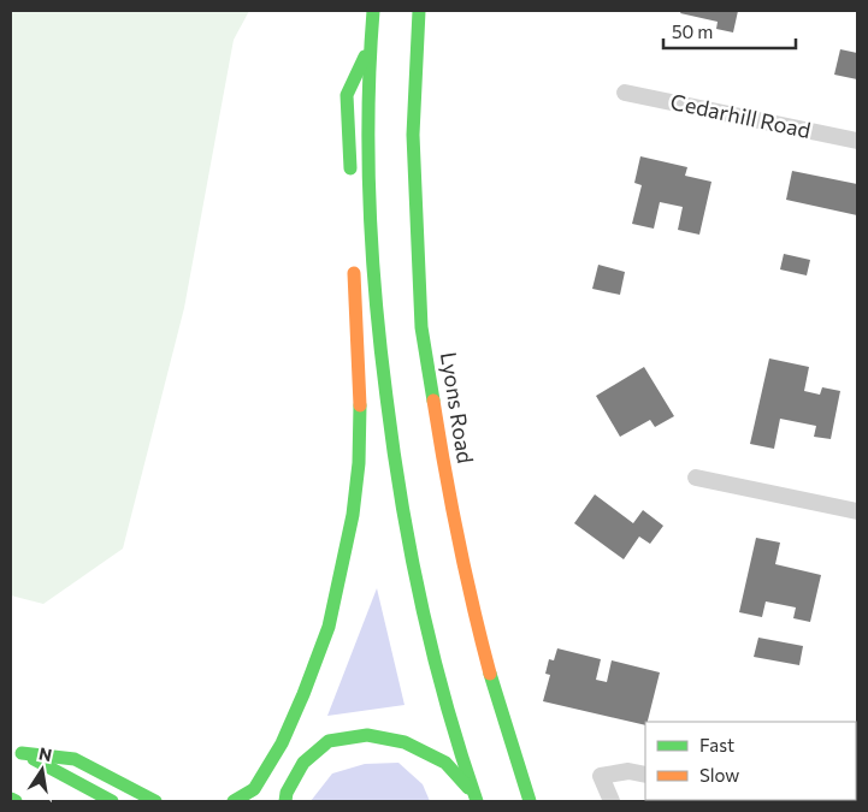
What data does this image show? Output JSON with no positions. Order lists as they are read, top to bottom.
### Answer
{
  "streets": {
    "main road": ["Lyons Road"],
    "street": ["Cedarhill Road"]
  },
  "legend": ["Fast", "Slow"],
  "scale_bar": "50 m",
  "north": "top"
}
